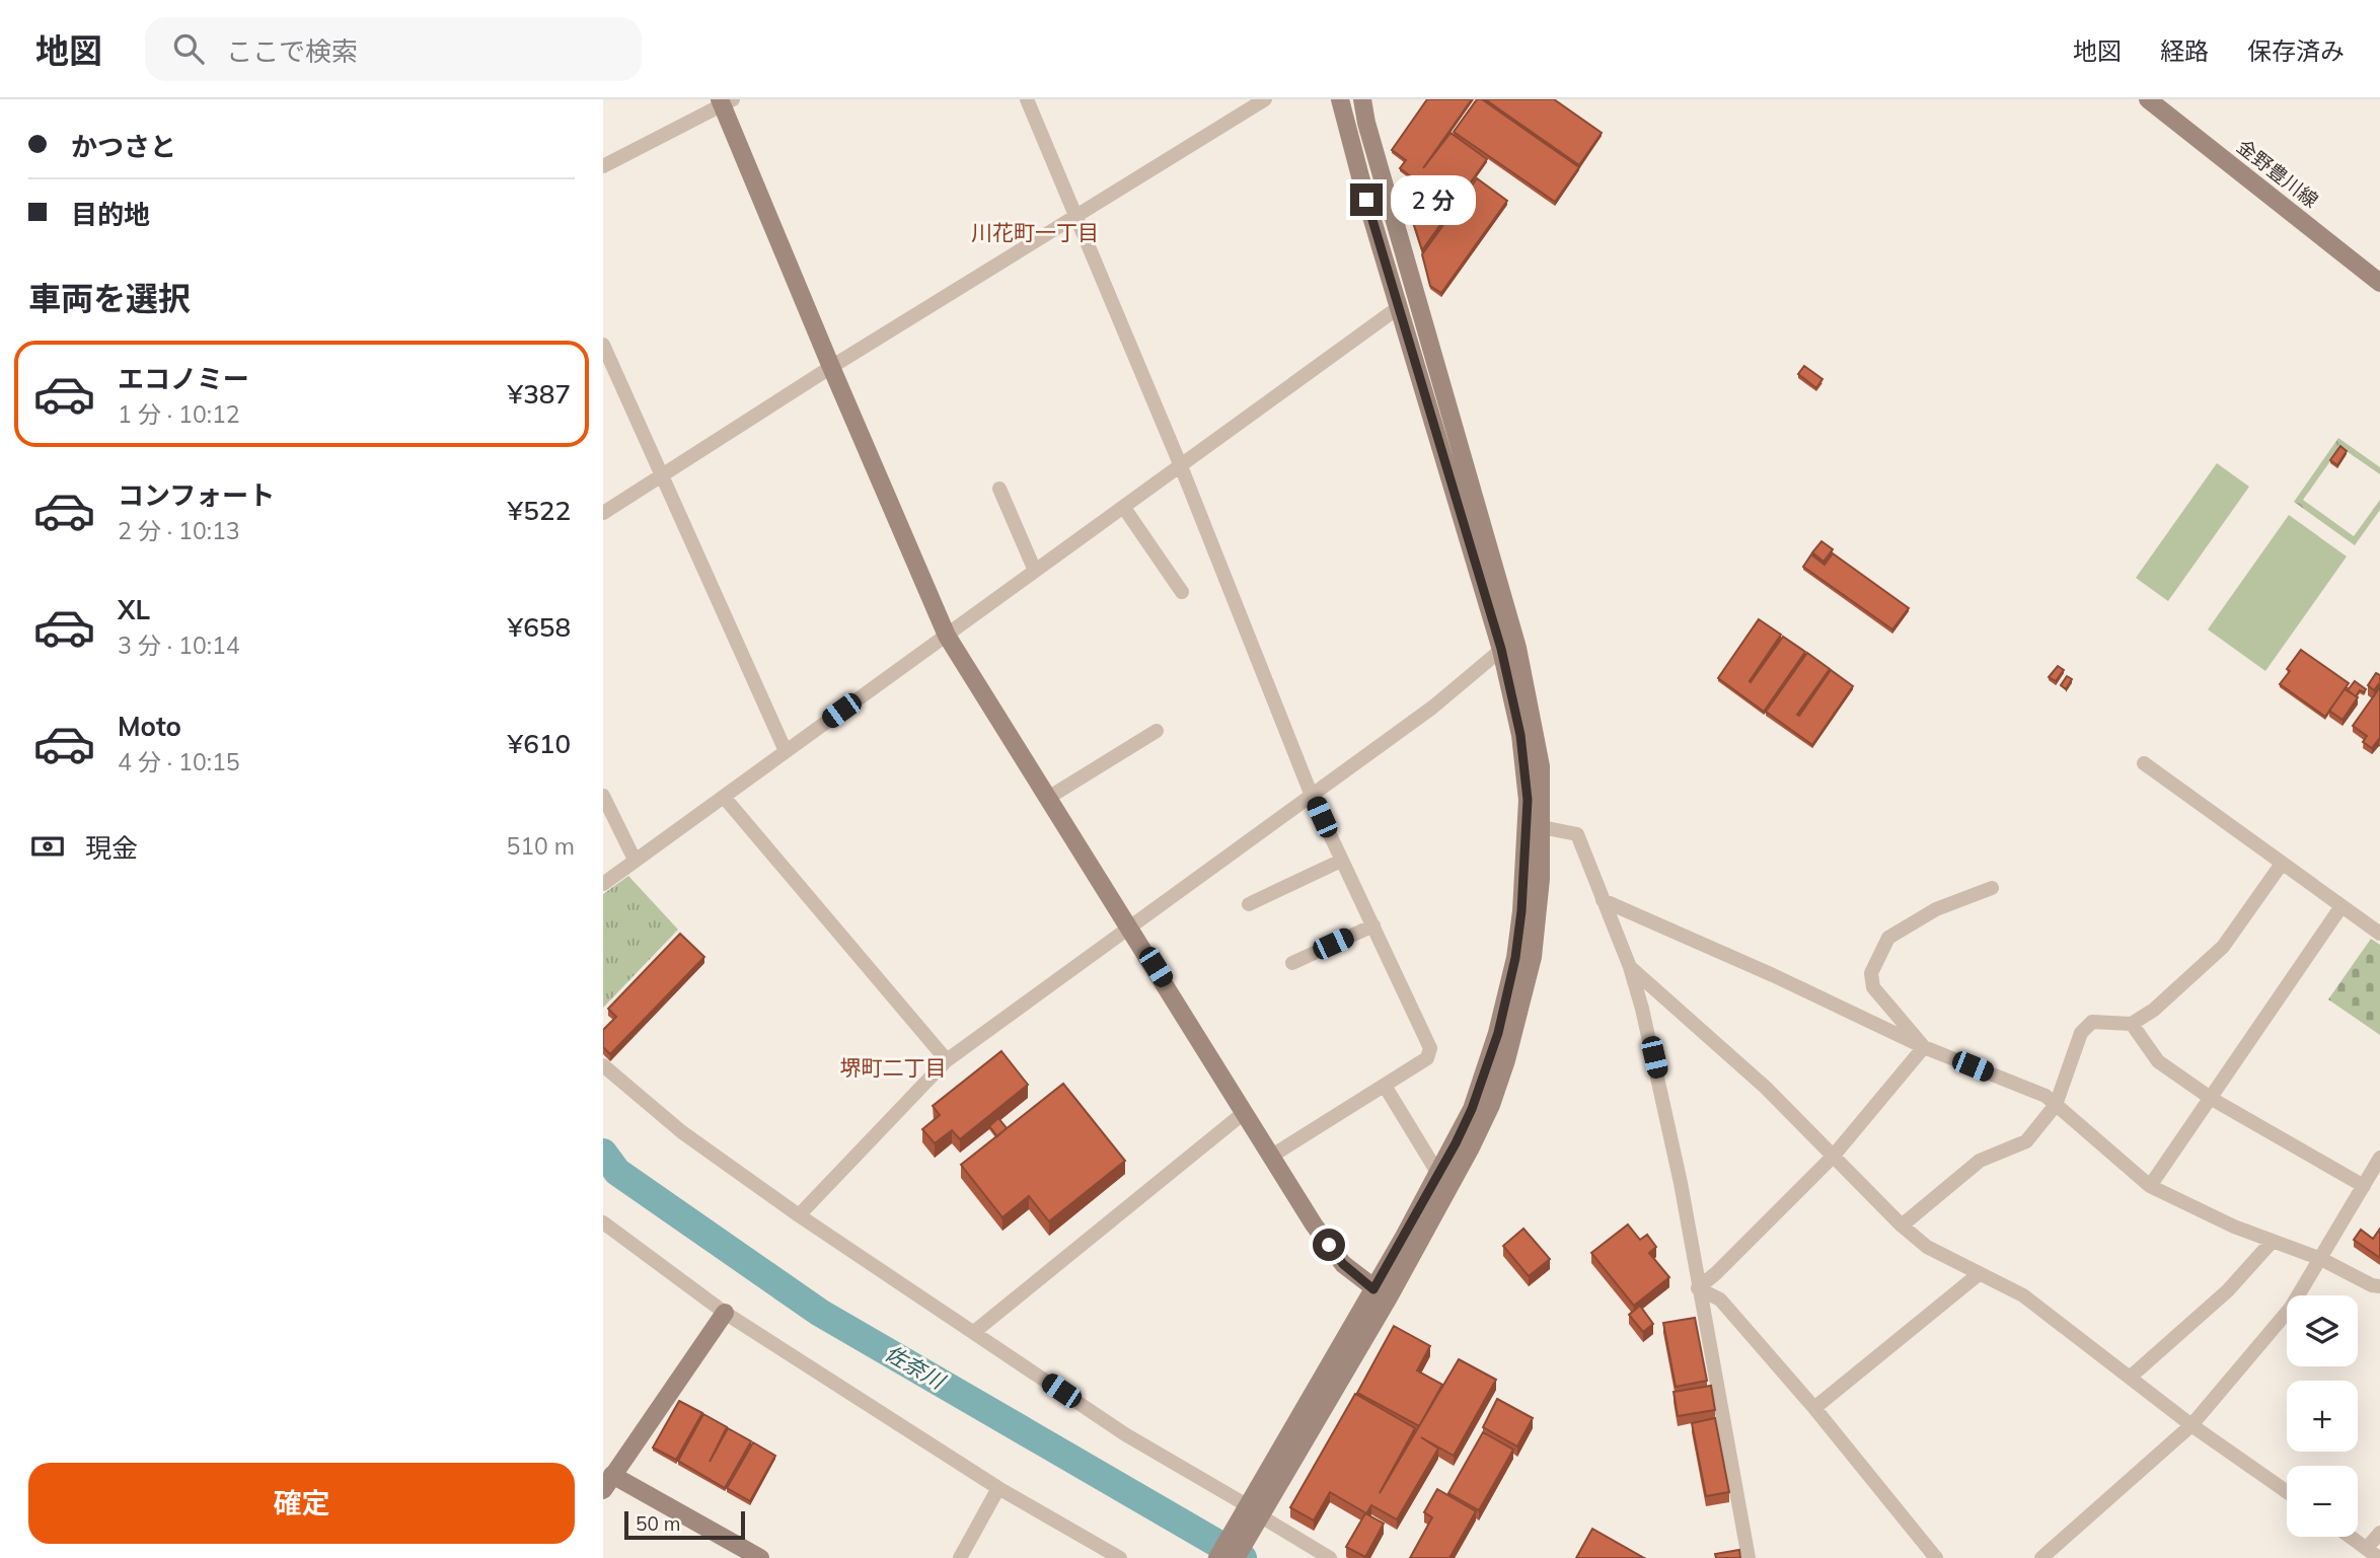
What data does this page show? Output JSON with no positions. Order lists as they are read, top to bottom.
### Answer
{
  "streets": {
    "street": ["金野豊川線"]
  },
  "districts": ["川花町一丁目", "堺町二丁目"],
  "water": ["佐奈川"],
  "scale_bar": "50 m",
  "page": {
    "header": "地図",
    "search": "ここで検索",
    "nav": ["地図", "経路", "保存済み"],
    "banner": ["かつさと", "目的地"],
    "bubble": "2 分",
    "heading": "車両を選択",
    "list": [
      {
        "name": "エコノミー",
        "note": "1 分 · 10:12",
        "value": "¥387"
      },
      {
        "name": "コンフォート",
        "note": "2 分 · 10:13",
        "value": "¥522"
      },
      {
        "name": "XL",
        "note": "3 分 · 10:14",
        "value": "¥658"
      },
      {
        "name": "Moto",
        "note": "4 分 · 10:15",
        "value": "¥610"
      }
    ],
    "pay": ["現金", "510 m"],
    "map_buttons": ["+", "−"],
    "buttons": "確定",
    "scale": "50 m"
  }
}
